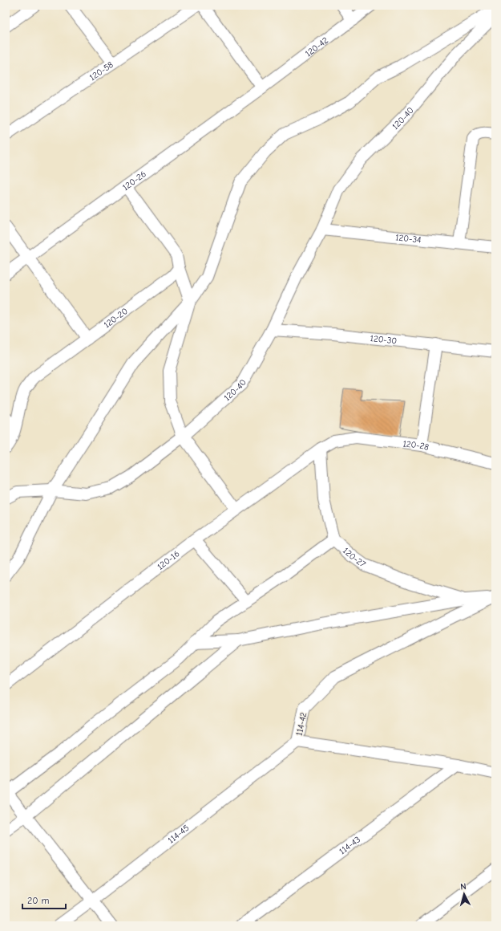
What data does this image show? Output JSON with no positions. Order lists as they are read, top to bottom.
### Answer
{
  "streets": {
    "street": [
      "120-42",
      "120-58",
      "120-40",
      "120-26",
      "120-34",
      "120-20",
      "120-30",
      "120-28",
      "120-27",
      "120-16",
      "114-42",
      "114-45",
      "114-43"
    ]
  },
  "crossings": [
    ["120-42", "120-26"],
    ["120-40", "120-34"],
    ["120-40", "120-30"],
    ["120-28", "120-16"],
    ["114-42", "114-45"],
    ["114-42", "114-43"]
  ],
  "scale_bar": "20 m",
  "north": "top"
}
